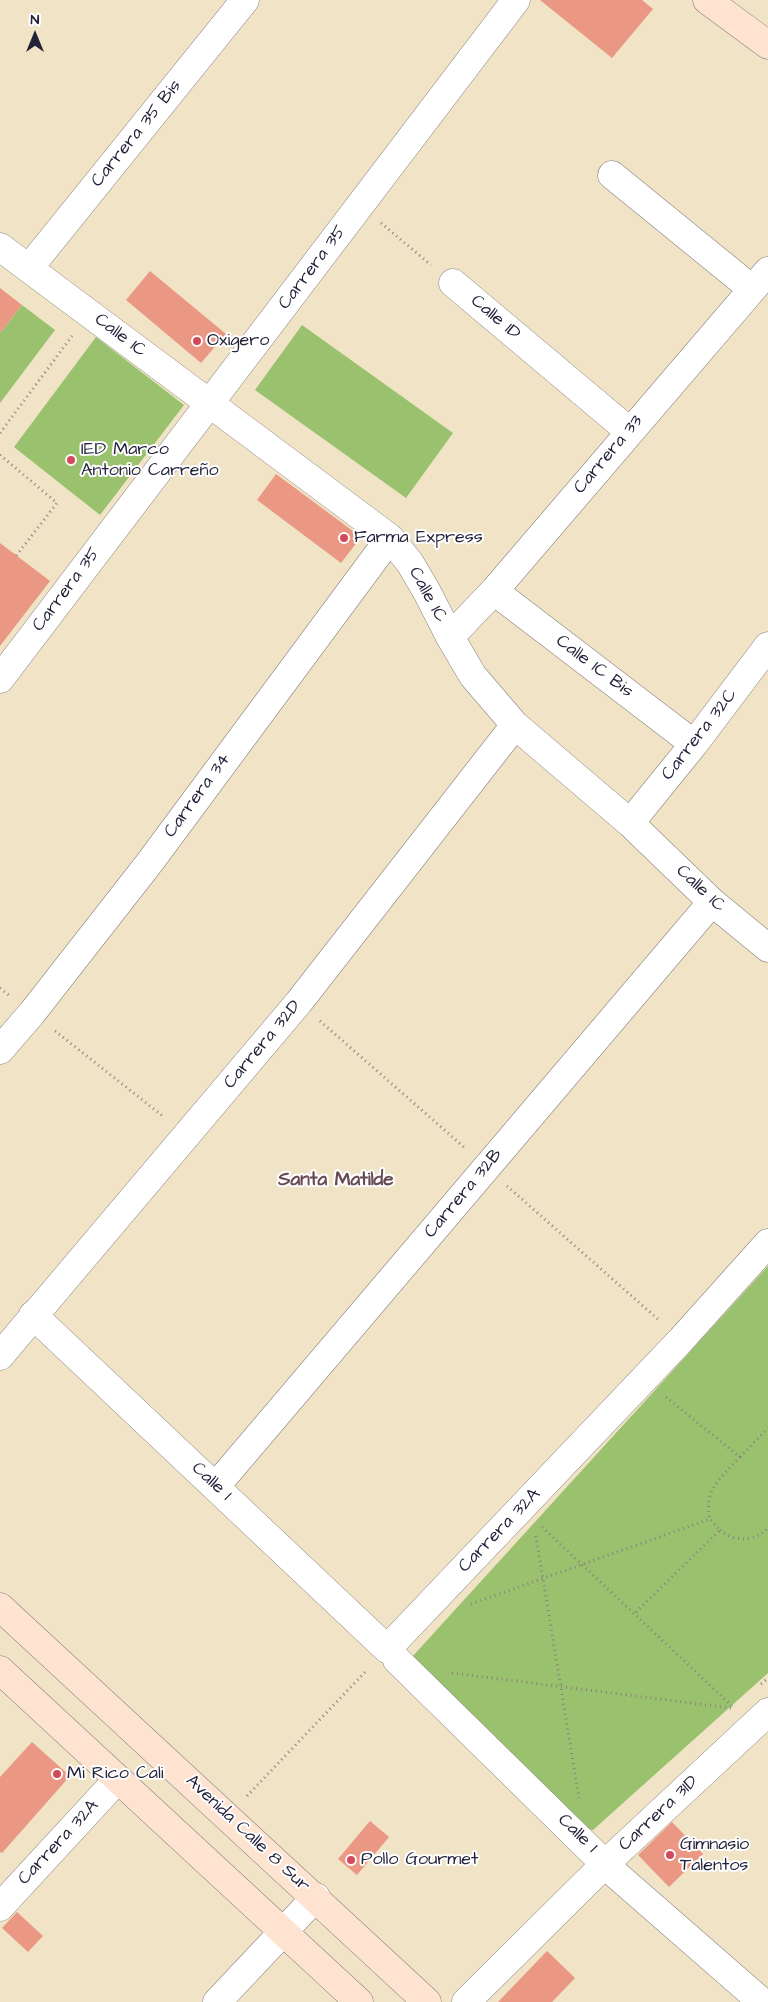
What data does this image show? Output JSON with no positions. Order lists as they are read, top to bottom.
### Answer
{
  "streets": {
    "main road": ["Avenida Calle 8 Sur"],
    "street": [
      "Carrera 35 Bis",
      "Carrera 35",
      "Calle 1D",
      "Calle 1C",
      "Carrera 33",
      "Calle 1C Bis",
      "Carrera 32C",
      "Carrera 34",
      "Carrera 32D",
      "Carrera 32B",
      "Calle 1",
      "Carrera 32A",
      "Carrera 31D"
    ]
  },
  "crossings": [
    ["Carrera 35 Bis", "Calle 1C"],
    ["Carrera 35", "Calle 1D"],
    ["Carrera 35", "Calle 1C"],
    ["Calle 1D", "Carrera 33"],
    ["Calle 1C", "Carrera 33"],
    ["Calle 1C", "Carrera 32C"],
    ["Calle 1C", "Carrera 34"],
    ["Calle 1C", "Carrera 32D"],
    ["Calle 1C", "Carrera 32B"],
    ["Carrera 33", "Calle 1C Bis"],
    ["Calle 1C Bis", "Carrera 32C"],
    ["Carrera 32D", "Calle 1"],
    ["Carrera 32B", "Calle 1"],
    ["Calle 1", "Carrera 32A"],
    ["Calle 1", "Carrera 31D"]
  ],
  "districts": ["Santa Matilde"],
  "places": [
    "Oxigero",
    "IED Marco Antonio Carreño",
    "Farma Express",
    "Mi Rico Cali",
    "Gimnasio Talentos",
    "Pollo Gourmet"
  ],
  "north": "top"
}
